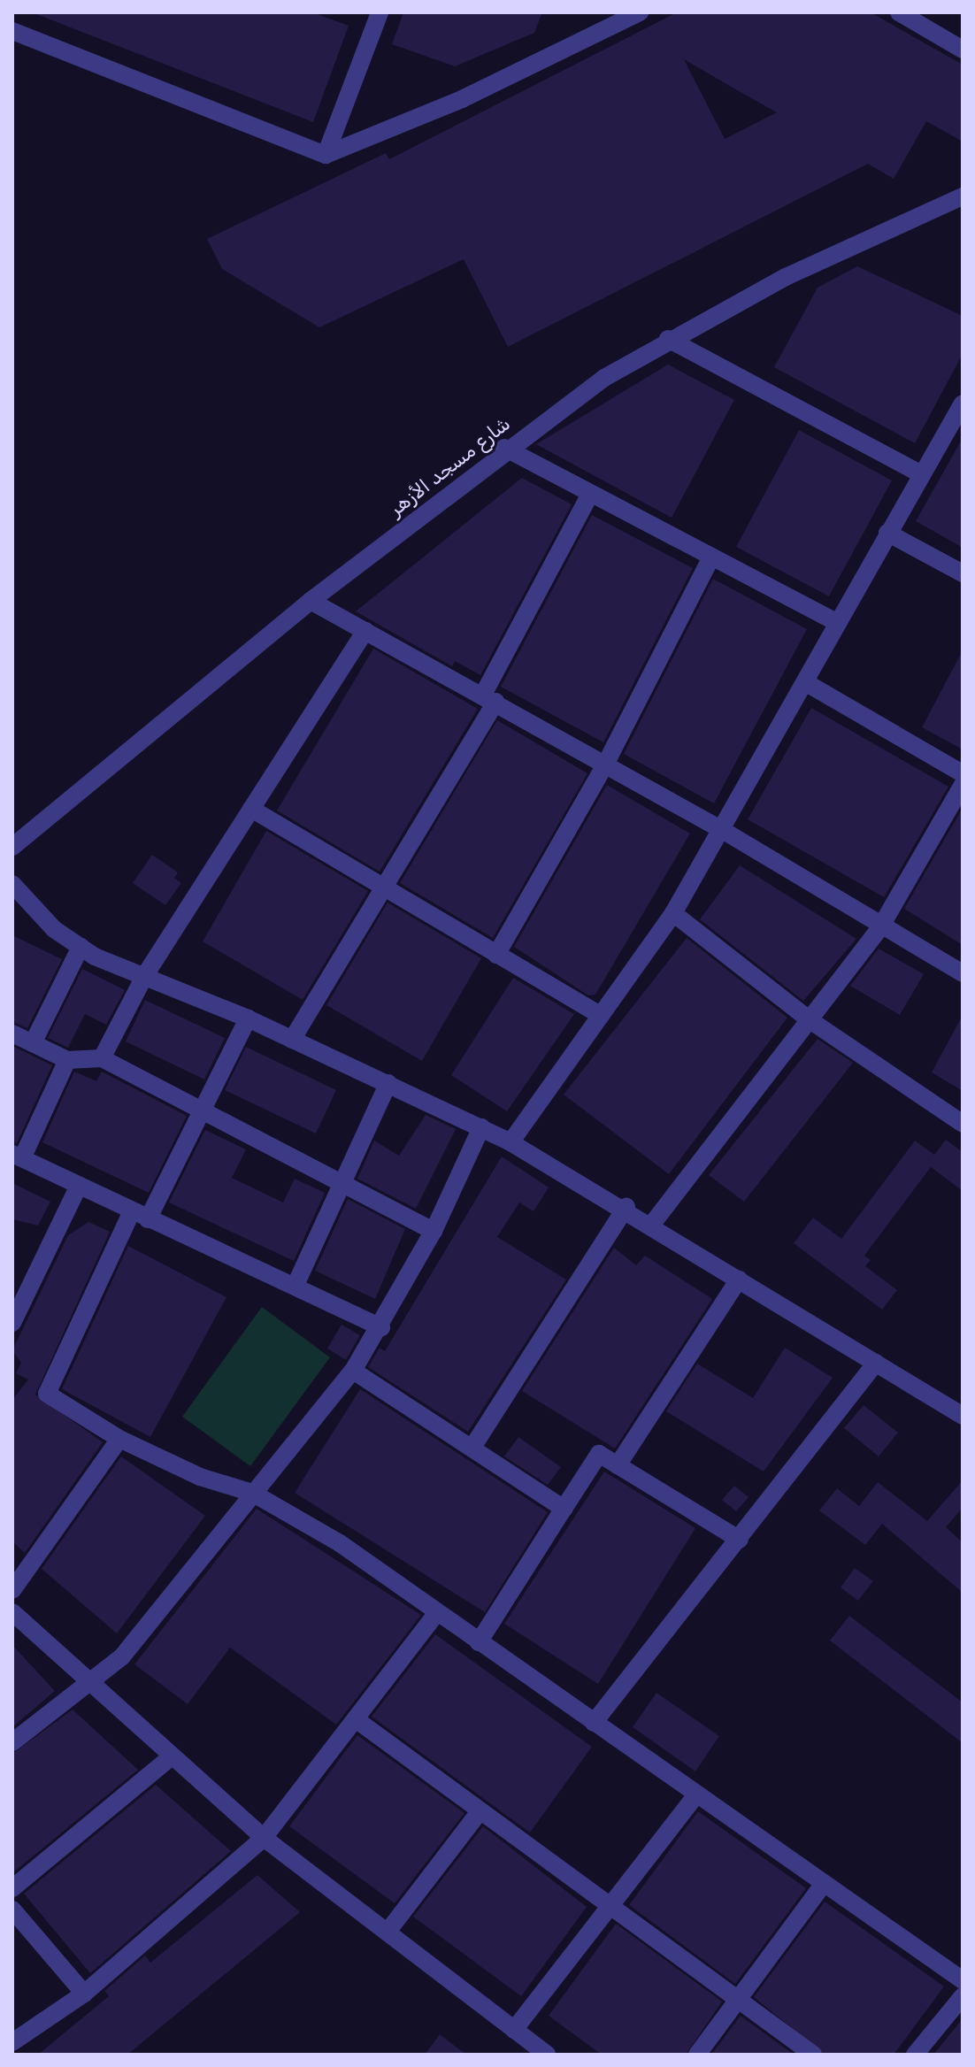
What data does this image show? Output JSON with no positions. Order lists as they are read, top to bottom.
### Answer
{
  "streets": {
    "street": ["شارع مسجد الأزهر"]
  }
}
